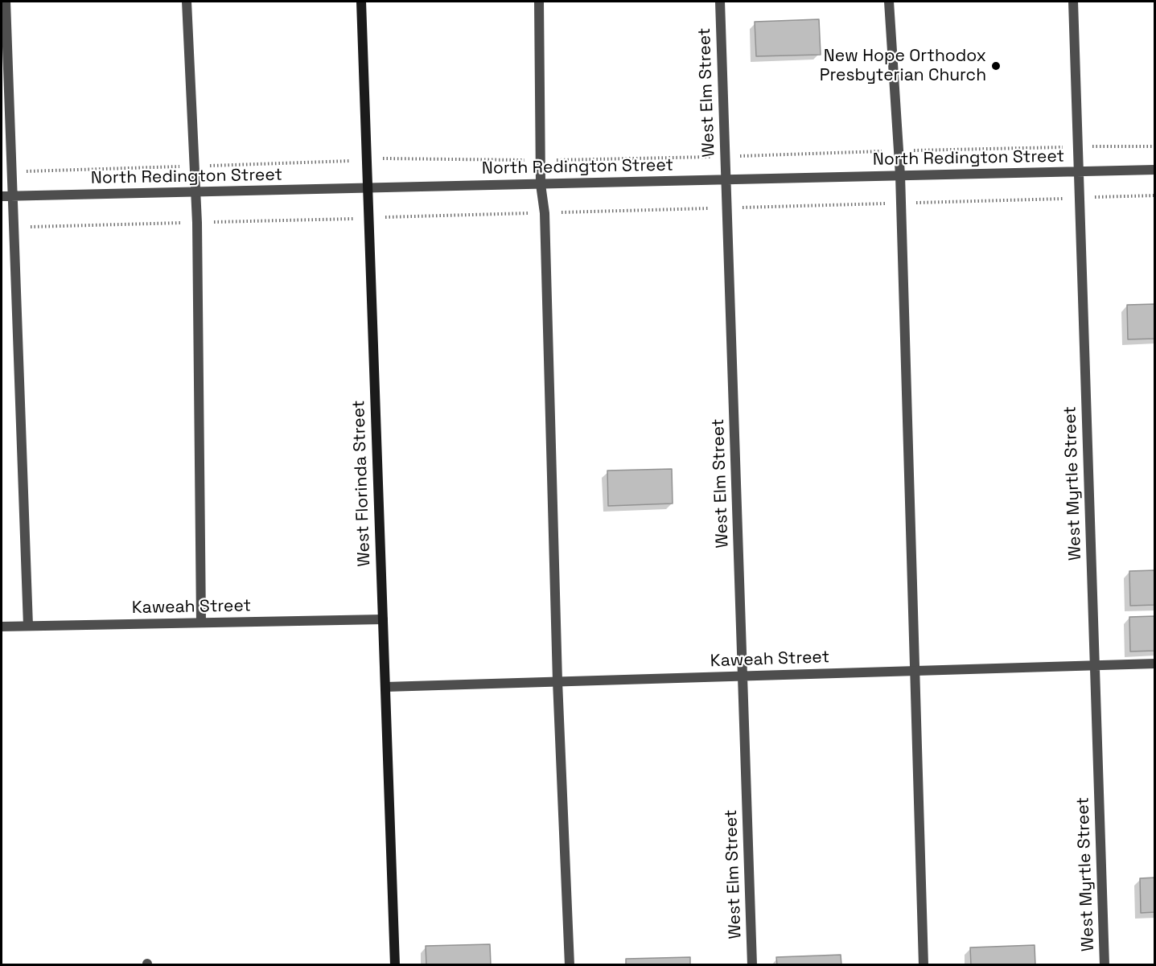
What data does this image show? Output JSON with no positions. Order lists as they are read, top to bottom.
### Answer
{
  "streets": {
    "street": [
      "West Elm Street",
      "North Redington Street",
      "West Florinda Street",
      "West Myrtle Street",
      "Kaweah Street"
    ]
  },
  "crossings": [
    ["West Elm Street", "North Redington Street"],
    ["West Elm Street", "Kaweah Street"],
    ["North Redington Street", "West Florinda Street"],
    ["North Redington Street", "West Myrtle Street"],
    ["West Florinda Street", "Kaweah Street"],
    ["West Myrtle Street", "Kaweah Street"]
  ],
  "places": ["New Hope Orthodox Presbyterian Church"]
}
